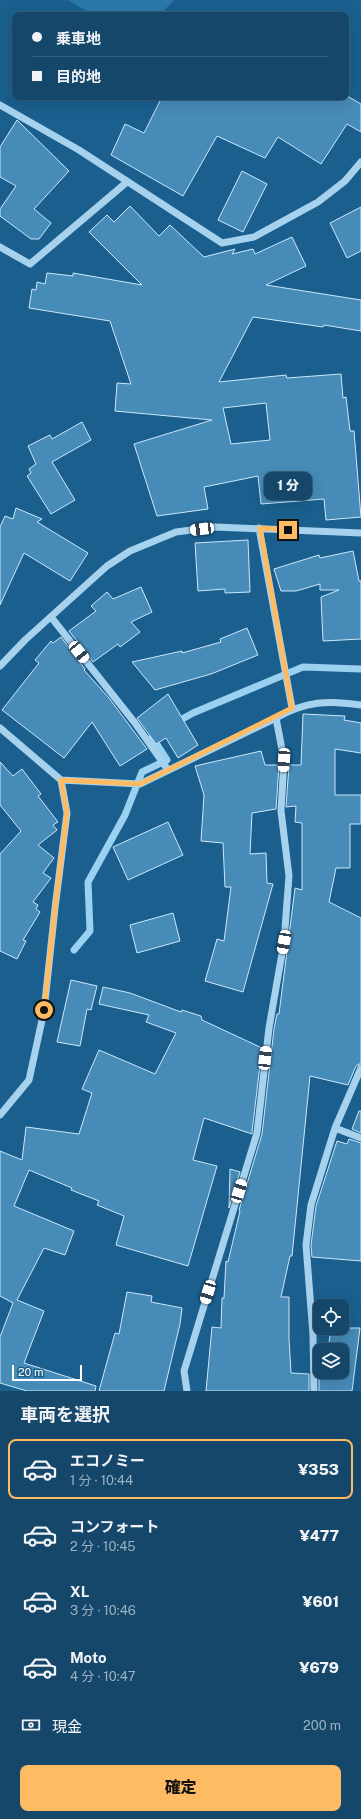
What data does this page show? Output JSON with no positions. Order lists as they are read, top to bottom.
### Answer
{
  "scale_bar": "20 m",
  "page": {
    "banner": ["乗車地", "目的地"],
    "bubble": "1 分",
    "scale": "20 m",
    "heading": "車両を選択",
    "list": [
      {
        "name": "エコノミー",
        "note": "1 分 · 10:44",
        "value": "¥353"
      },
      {
        "name": "コンフォート",
        "note": "2 分 · 10:45",
        "value": "¥477"
      },
      {
        "name": "XL",
        "note": "3 分 · 10:46",
        "value": "¥601"
      },
      {
        "name": "Moto",
        "note": "4 分 · 10:47",
        "value": "¥679"
      }
    ],
    "pay": ["現金", "200 m"],
    "buttons": "確定"
  }
}
